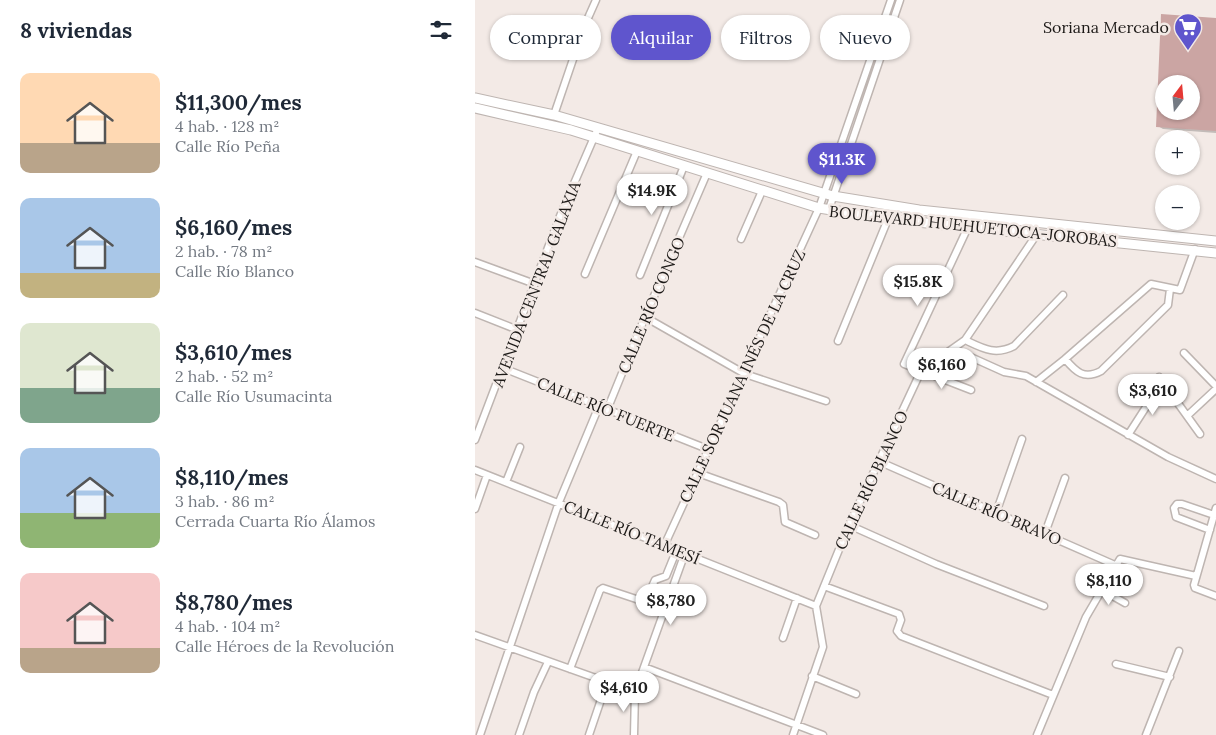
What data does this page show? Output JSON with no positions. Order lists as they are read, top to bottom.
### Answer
{
  "streets": {
    "main road": ["BOULEVARD HUEHUETOCA-JOROBAS"],
    "street": [
      "AVENIDA CENTRAL GALAXIA",
      "CALLE RÍO CONGO",
      "CALLE SOR JUANA INÉS DE LA CRUZ",
      "CALLE RÍO FUERTE",
      "CALLE RÍO BLANCO",
      "CALLE RÍO BRAVO",
      "CALLE RÍO TAMESÍ"
    ]
  },
  "crossings": [
    ["BOULEVARD HUEHUETOCA-JOROBAS", "AVENIDA CENTRAL GALAXIA"],
    ["BOULEVARD HUEHUETOCA-JOROBAS", "CALLE RÍO CONGO"],
    ["BOULEVARD HUEHUETOCA-JOROBAS", "CALLE SOR JUANA INÉS DE LA CRUZ"],
    ["BOULEVARD HUEHUETOCA-JOROBAS", "CALLE RÍO BLANCO"],
    ["AVENIDA CENTRAL GALAXIA", "CALLE RÍO FUERTE"],
    ["CALLE RÍO CONGO", "CALLE RÍO FUERTE"],
    ["CALLE SOR JUANA INÉS DE LA CRUZ", "CALLE RÍO FUERTE"],
    ["CALLE SOR JUANA INÉS DE LA CRUZ", "CALLE RÍO TAMESÍ"],
    ["CALLE RÍO BLANCO", "CALLE RÍO BRAVO"],
    ["CALLE RÍO BLANCO", "CALLE RÍO TAMESÍ"]
  ],
  "places": {
    "supermarket": ["Soriana Mercado"]
  },
  "north": "top",
  "page": {
    "heading": "8 viviendas",
    "chip": [
      "Comprar",
      "Alquilar",
      "Filtros",
      "Nuevo"
    ],
    "list": [
      {
        "name": "$11,300/mes",
        "note": "4 hab. · 128 m² · Calle Río Peña"
      },
      {
        "name": "$6,160/mes",
        "note": "2 hab. · 78 m² · Calle Río Blanco"
      },
      {
        "name": "$3,610/mes",
        "note": "2 hab. · 52 m² · Calle Río Usumacinta"
      },
      {
        "name": "$8,110/mes",
        "note": "3 hab. · 86 m² · Cerrada Cuarta Río Álamos"
      },
      {
        "name": "$8,780/mes",
        "note": "4 hab. · 104 m² · Calle Héroes de la Revolución"
      }
    ],
    "map_buttons": ["+", "−"],
    "price": [
      "$11.3K",
      "$14.9K",
      "$15.8K",
      "$6,160",
      "$3,610",
      "$8,110",
      "$8,780",
      "$4,610"
    ]
  }
}
